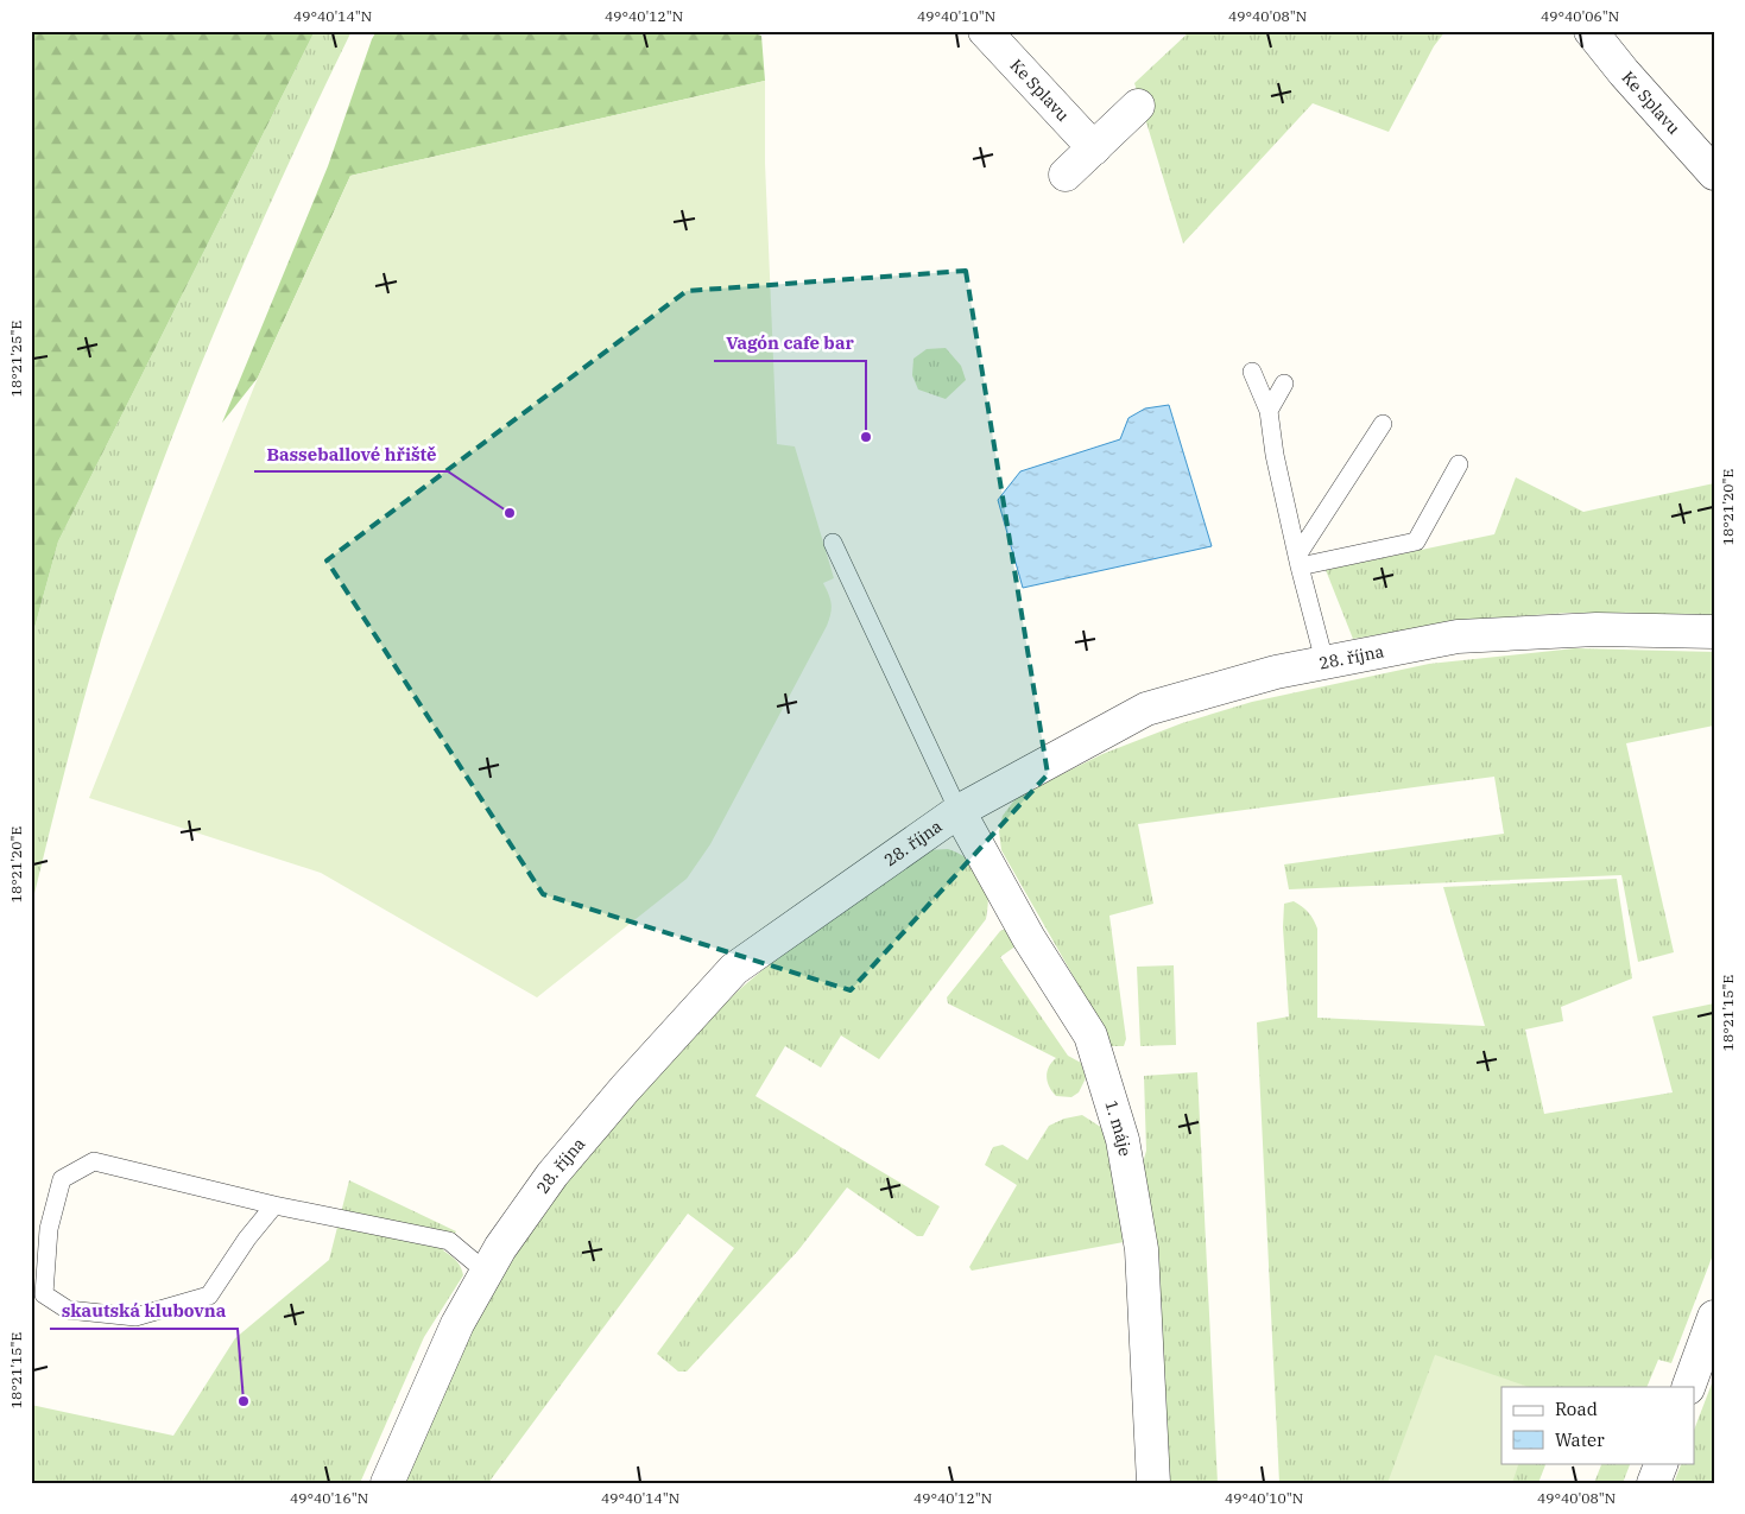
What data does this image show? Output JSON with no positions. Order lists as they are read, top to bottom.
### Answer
{
  "streets": {
    "street": ["Ke Splavu", "28. října", "1. máje"]
  },
  "crossings": [
    ["28. října", "1. máje"]
  ],
  "places": ["Vagón cafe bar", "Basseballové hřiště", "skautská klubovna"],
  "legend": ["Road", "Water"],
  "coordinates": [
    "49°40'14\"N",
    "49°40'12\"N",
    "49°40'10\"N",
    "49°40'08\"N",
    "49°40'06\"N",
    "18°21'25\"E",
    "18°21'20\"E",
    "18°21'15\"E",
    "49°40'16\"N"
  ]
}
